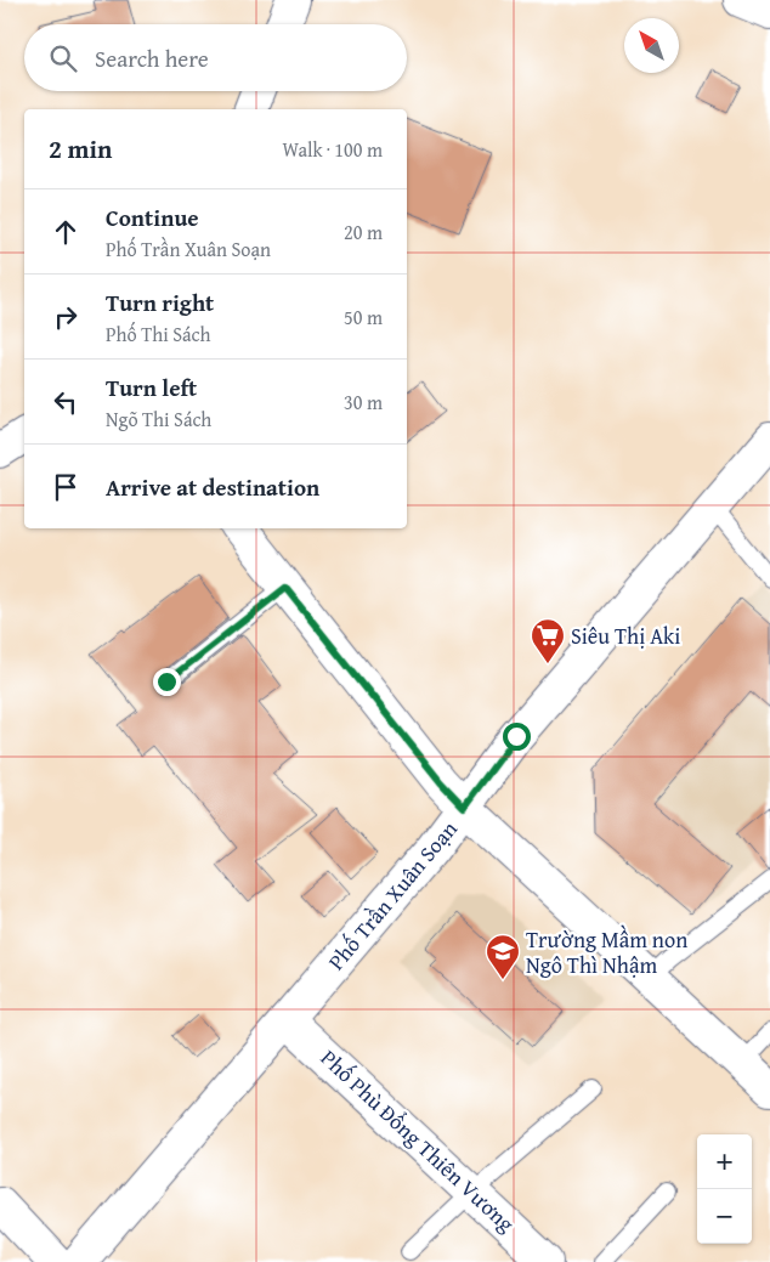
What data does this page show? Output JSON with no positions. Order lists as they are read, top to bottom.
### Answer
{
  "streets": {
    "street": ["Phố Trần Xuân Soạn", "Phố Phù Đổng Thiên Vương"]
  },
  "crossings": [
    ["Phố Trần Xuân Soạn", "Phố Phù Đổng Thiên Vương"]
  ],
  "places": {
    "supermarket": ["Siêu Thị Aki"],
    "school or university": ["Trường Mầm non Ngô Thì Nhậm"]
  },
  "north": "top left",
  "page": {
    "search": "Search here",
    "heading": ["2 min", "Walk · 100 m"],
    "list": [
      ["Continue", "Phố Trần Xuân Soạn", "20 m"],
      ["Turn right", "Phố Thi Sách", "50 m"],
      ["Turn left", "Ngõ Thi Sách", "30 m"],
      "Arrive at destination"
    ],
    "map_buttons": ["+", "−"]
  }
}
